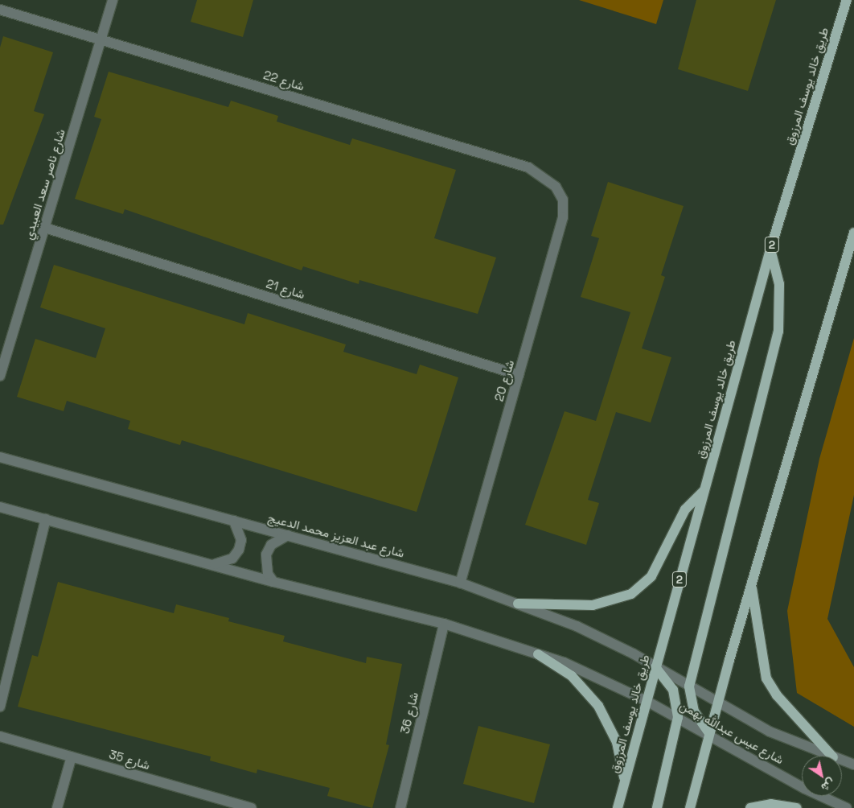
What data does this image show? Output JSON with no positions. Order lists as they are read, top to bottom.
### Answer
{
  "streets": {
    "main road": ["طريق خالد يوسف المرزوق", "2"],
    "street": [
      "شارع 22",
      "شارع ناصر سعد العبيدي",
      "شارع 21",
      "شارع 20",
      "شارع عبد العزيز محمد الدعيج",
      "شارع 36",
      "شارع عيس عبدالله بهمن",
      "شارع 35"
    ]
  },
  "crossings": [
    ["شارع 22", "شارع ناصر سعد العبيدي"],
    ["شارع 22", "شارع 20"],
    ["طريق خالد يوسف المرزوق", "شارع عبد العزيز محمد الدعيج"],
    ["طريق خالد يوسف المرزوق", "شارع عيس عبدالله بهمن"],
    ["شارع ناصر سعد العبيدي", "شارع 21"],
    ["شارع 21", "شارع 20"],
    ["شارع 20", "شارع عبد العزيز محمد الدعيج"],
    ["شارع عبد العزيز محمد الدعيج", "شارع عيس عبدالله بهمن"]
  ],
  "north": "bottom right"
}
